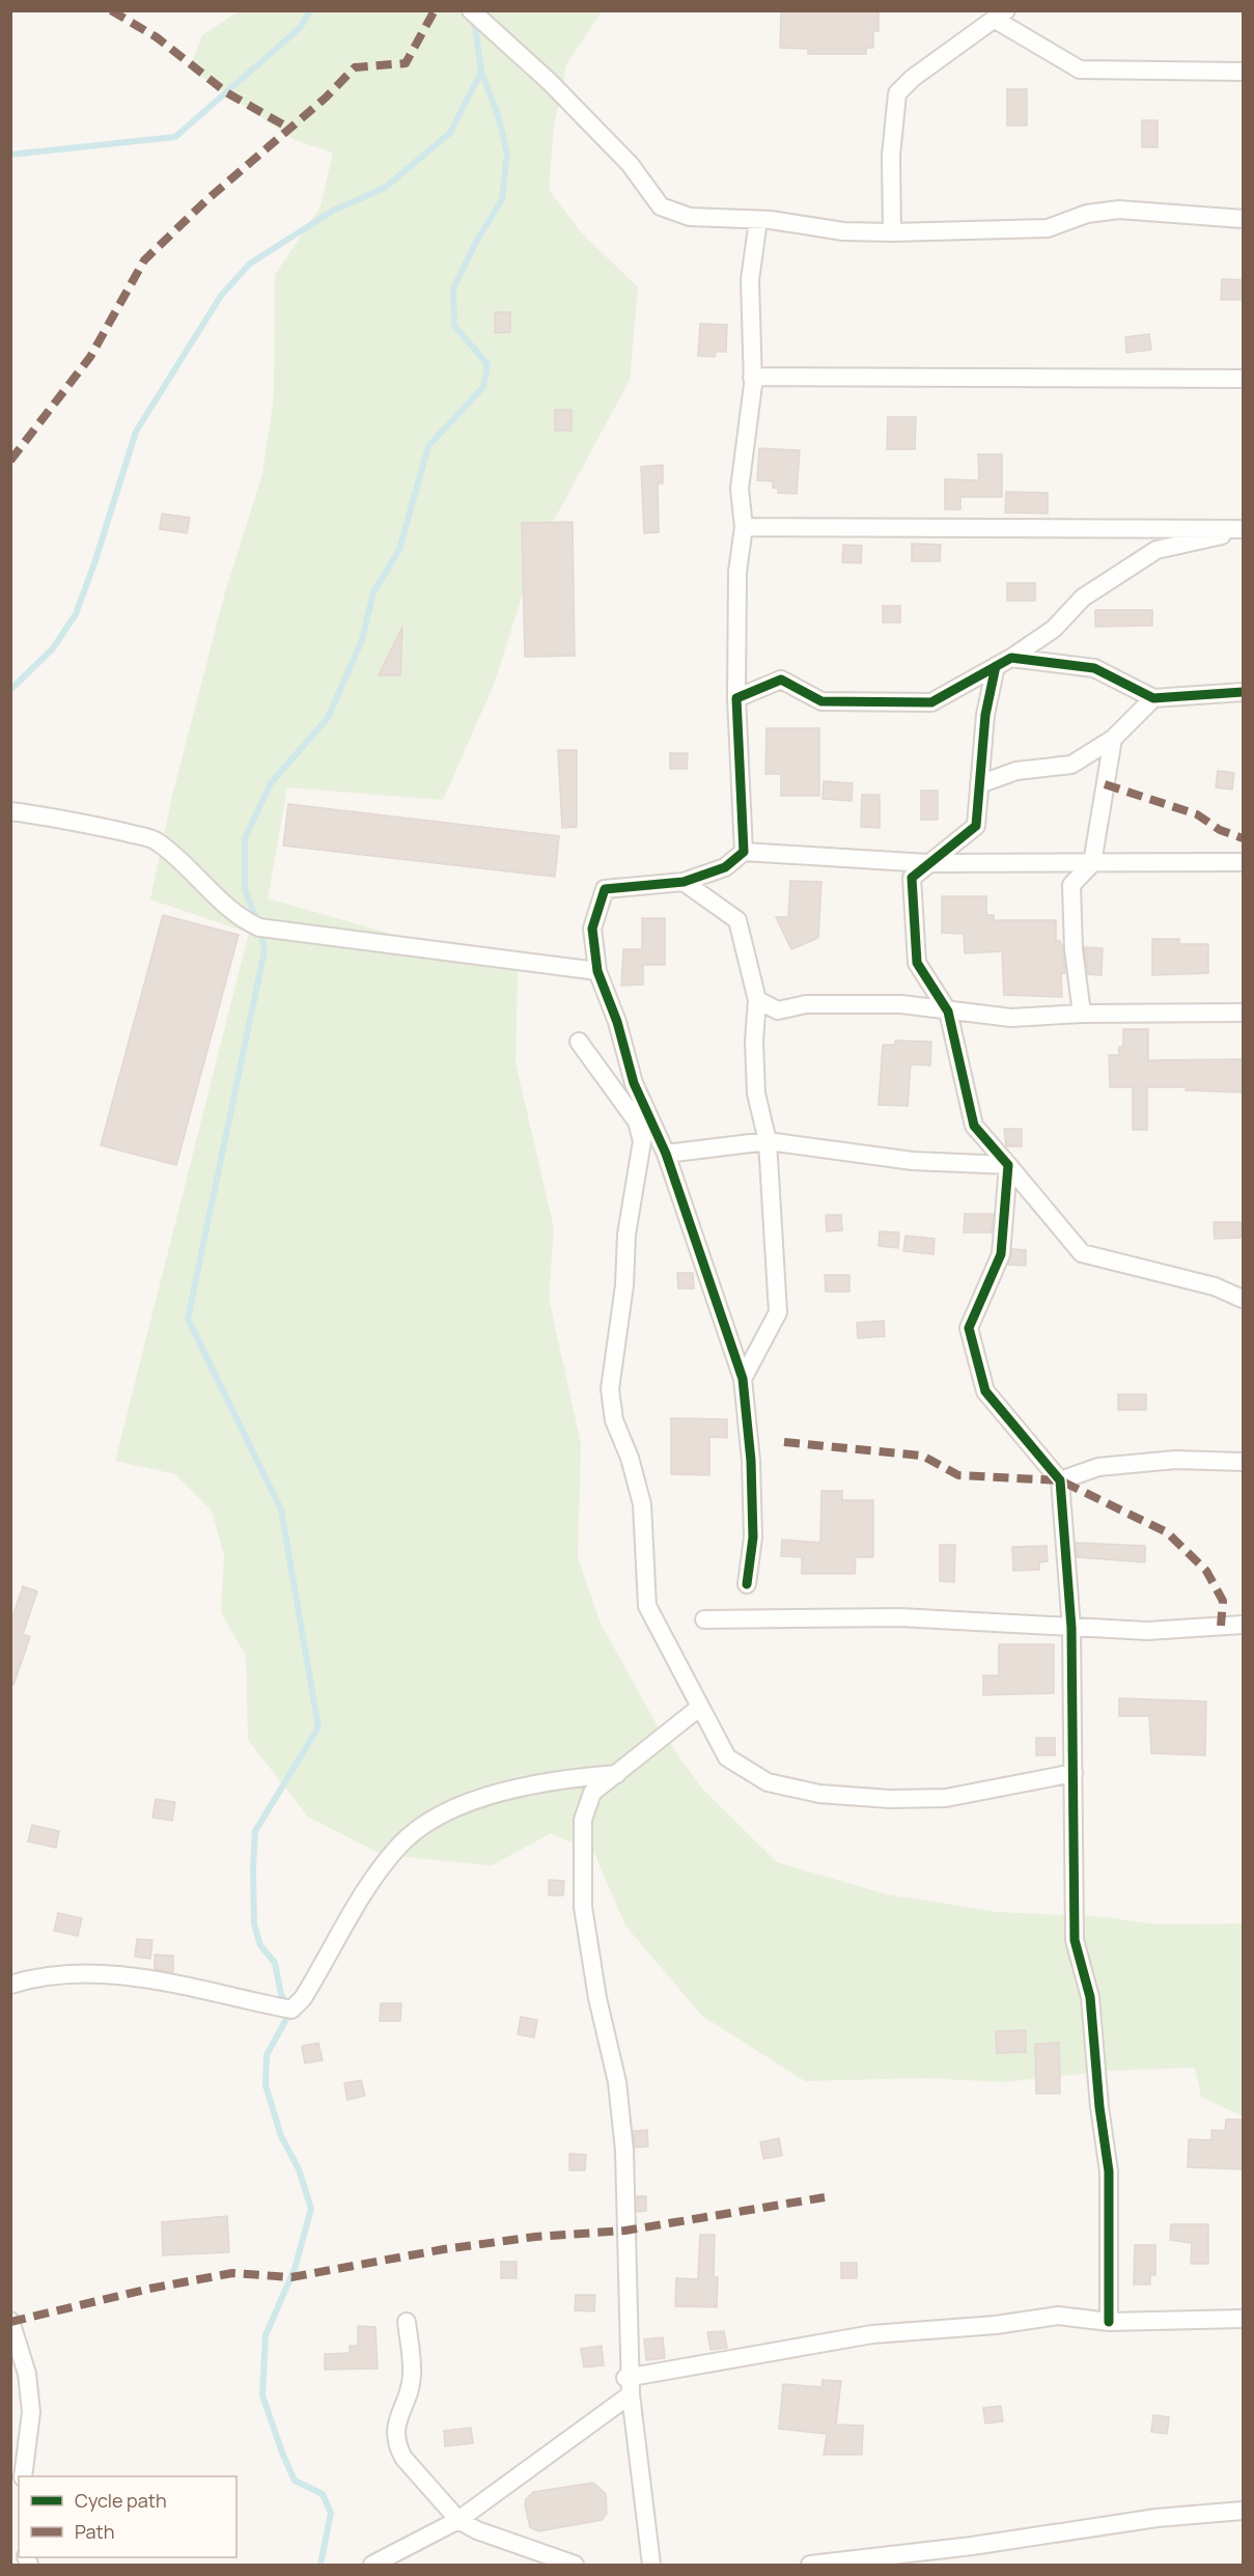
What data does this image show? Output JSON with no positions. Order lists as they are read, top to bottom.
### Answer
{
  "legend": ["Cycle path", "Path"]
}
